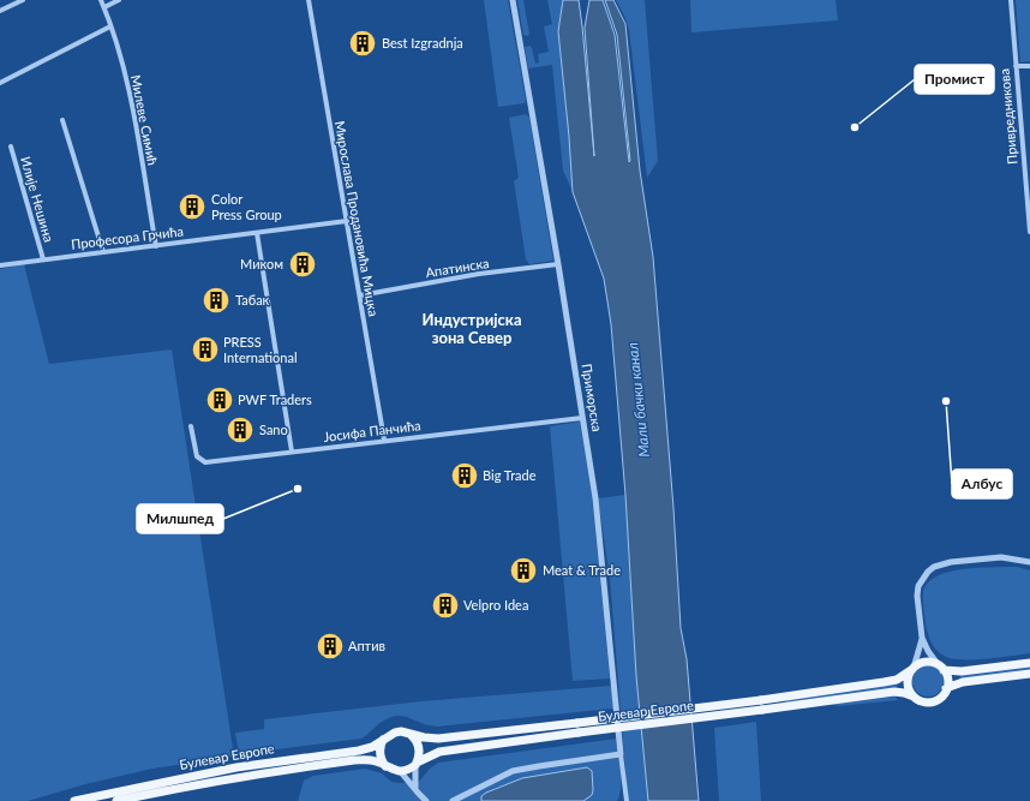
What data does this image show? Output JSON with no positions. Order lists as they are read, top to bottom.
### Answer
{
  "streets": {
    "main road": ["Булевар Европе"],
    "street": [
      "Привредникова",
      "Милеве Симић",
      "Илије Нешина",
      "Мирослава Продановића Мицка",
      "Професора Грчића",
      "Апатинска",
      "Приморска",
      "Јосифа Панчића"
    ]
  },
  "crossings": [
    ["Милеве Симић", "Професора Грчића"],
    ["Илије Нешина", "Професора Грчића"],
    ["Мирослава Продановића Мицка", "Професора Грчића"],
    ["Мирослава Продановића Мицка", "Апатинска"],
    ["Мирослава Продановића Мицка", "Јосифа Панчића"],
    ["Апатинска", "Приморска"],
    ["Приморска", "Јосифа Панчића"]
  ],
  "districts": ["Индустријска зона Север"],
  "water": ["Мали бачки канал"],
  "places": {
    "building": [
      "Best Izgradnja",
      "Color Press Group",
      "Миком",
      "Табак",
      "PRESS International",
      "PWF Traders",
      "Sano",
      "Big Trade",
      "Meat & Trade",
      "Velpro Idea",
      "Аптив"
    ],
    "other": ["Промист", "Албус", "Милшпед"]
  }
}
